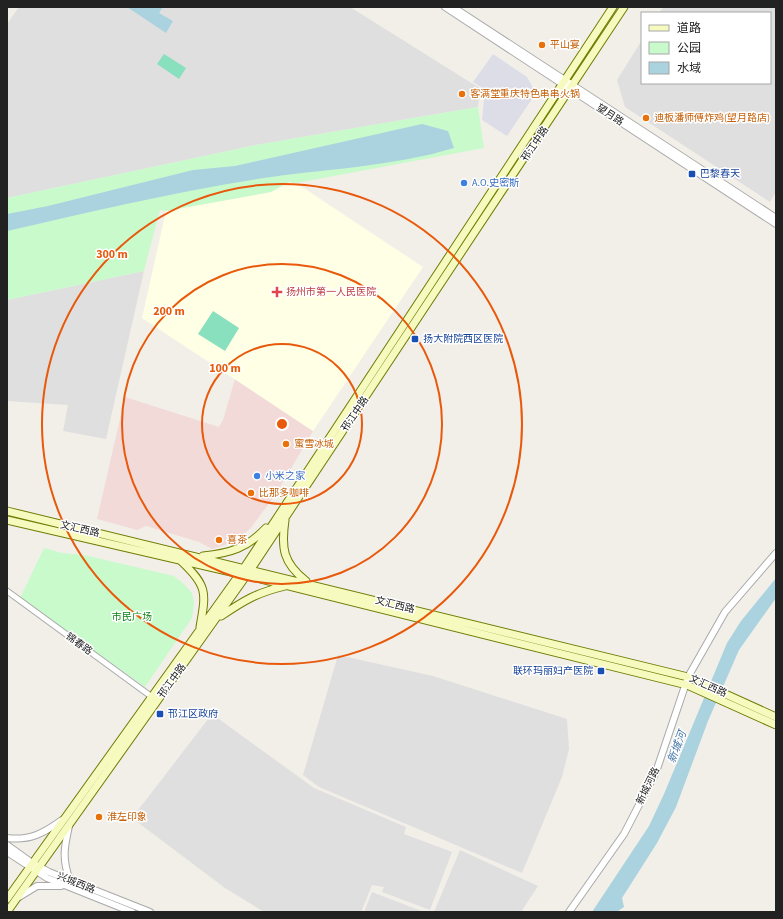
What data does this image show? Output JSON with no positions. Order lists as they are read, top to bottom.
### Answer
{
  "streets": {
    "main road": ["邗江中路", "文汇西路"],
    "street": [
      "望月路",
      "锦春路",
      "新城河路",
      "兴城西路"
    ]
  },
  "crossings": [
    ["望月路", "邗江中路"],
    ["邗江中路", "文汇西路"],
    ["邗江中路", "锦春路"],
    ["邗江中路", "兴城西路"],
    ["文汇西路", "新城河路"]
  ],
  "water": ["新城河"],
  "parks": ["市民广场"],
  "places": {
    "other": [
      "平山宴",
      "客满堂重庆特色串串火锅",
      "迪板潘师傅炸鸡(望月路店)",
      "A.O.史密斯",
      "蜜雪冰城",
      "小米之家",
      "比那多咖啡",
      "喜茶",
      "淮左印象"
    ],
    "transit": [
      "巴黎春天",
      "扬大附院西区医院",
      "联环玛丽妇产医院",
      "邗江区政府"
    ],
    "health": ["扬州市第一人民医院"]
  },
  "legend": ["道路", "公园", "水域"],
  "rings": ["300 m", "200 m", "100 m"]
}
